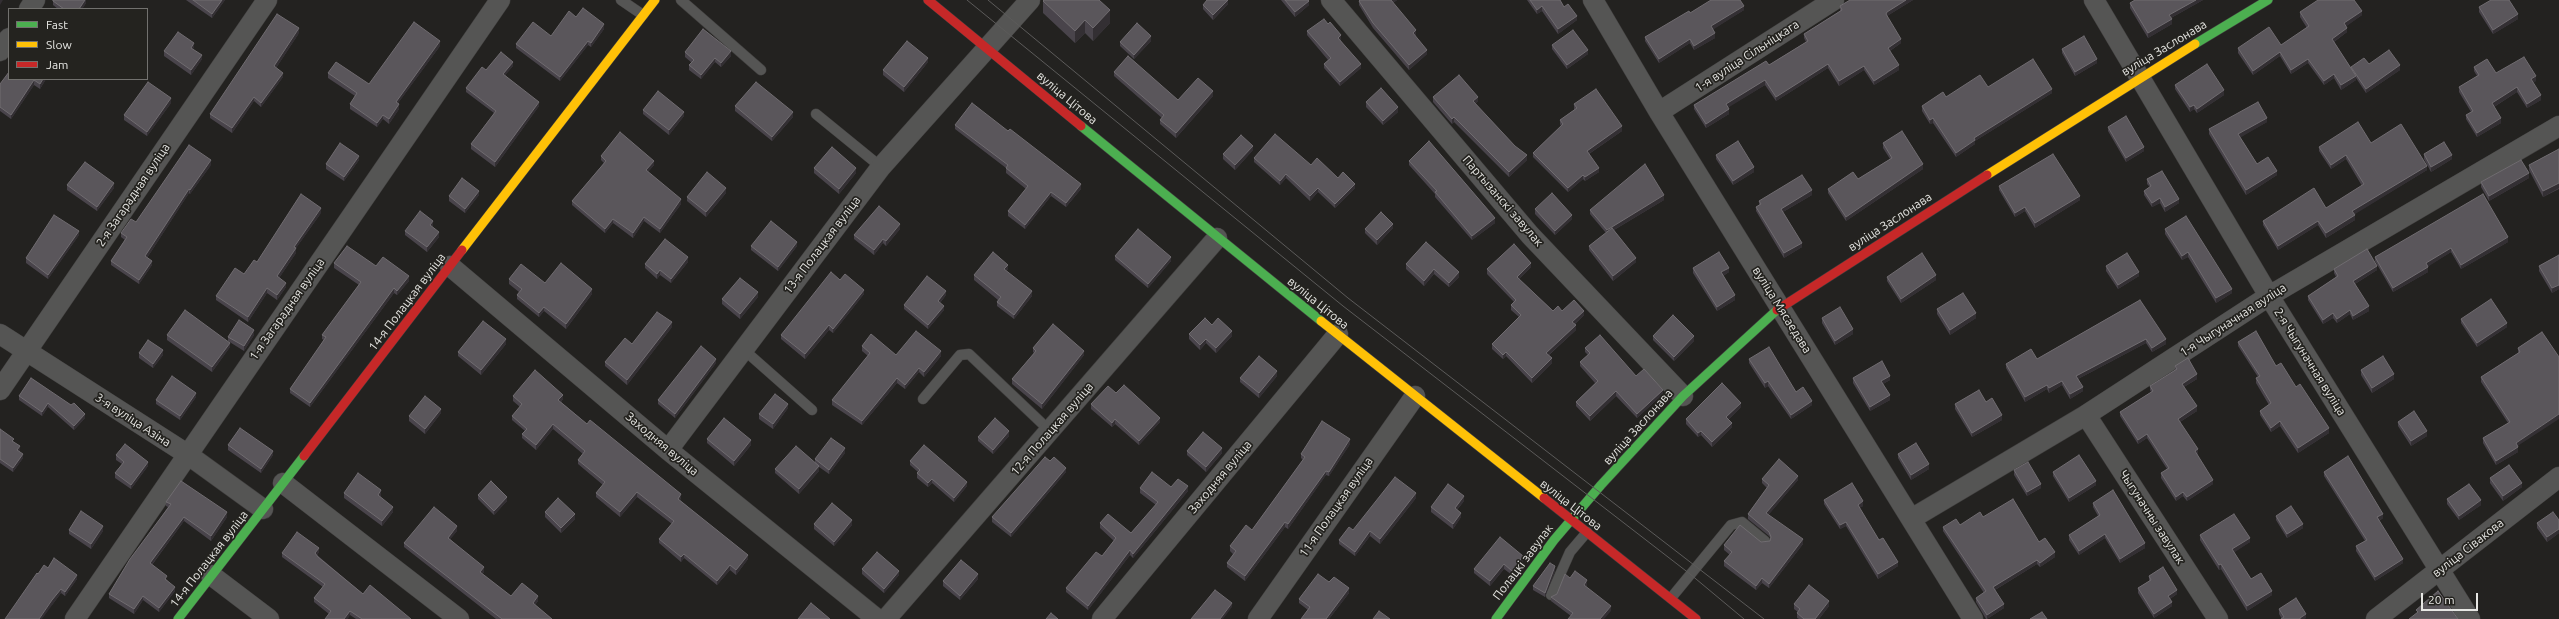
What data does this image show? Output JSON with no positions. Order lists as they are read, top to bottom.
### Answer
{
  "streets": {
    "main road": [
      "вуліца Заслонава",
      "вуліца Цітова",
      "14-я Полацкая вуліца",
      "Полацкі завулак"
    ],
    "street": [
      "1-я вуліца Сільніцкага",
      "2-я Загарадная вуліца",
      "Партызанскі завулак",
      "13-я Полацкая вуліца",
      "1-я Загарадная вуліца",
      "вуліца Мясаедава",
      "1-я Чыгуначная вуліца",
      "2-я Чыгуначная вуліца",
      "3-я вуліца Азіна",
      "12-я Полацкая вуліца",
      "Заходняя вуліца",
      "11-я Полацкая вуліца",
      "Чыгуначны завулак",
      "вуліца Сівакова"
    ]
  },
  "crossings": [
    ["вуліца Заслонава", "вуліца Цітова"],
    ["вуліца Заслонава", "Партызанскі завулак"],
    ["вуліца Заслонава", "вуліца Мясаедава"],
    ["вуліца Заслонава", "2-я Чыгуначная вуліца"],
    ["вуліца Заслонава", "Полацкі завулак"],
    ["1-я вуліца Сільніцкага", "вуліца Мясаедава"],
    ["вуліца Цітова", "13-я Полацкая вуліца"],
    ["вуліца Цітова", "12-я Полацкая вуліца"],
    ["вуліца Цітова", "Заходняя вуліца"],
    ["вуліца Цітова", "11-я Полацкая вуліца"],
    ["вуліца Цітова", "Полацкі завулак"],
    ["2-я Загарадная вуліца", "3-я вуліца Азіна"],
    ["13-я Полацкая вуліца", "Заходняя вуліца"],
    ["14-я Полацкая вуліца", "3-я вуліца Азіна"],
    ["14-я Полацкая вуліца", "Заходняя вуліца"],
    ["1-я Загарадная вуліца", "3-я вуліца Азіна"],
    ["вуліца Мясаедава", "1-я Чыгуначная вуліца"],
    ["1-я Чыгуначная вуліца", "2-я Чыгуначная вуліца"],
    ["1-я Чыгуначная вуліца", "Чыгуначны завулак"],
    ["2-я Чыгуначная вуліца", "вуліца Сівакова"]
  ],
  "legend": ["Fast", "Slow", "Jam"],
  "scale_bar": "20 m"
}
